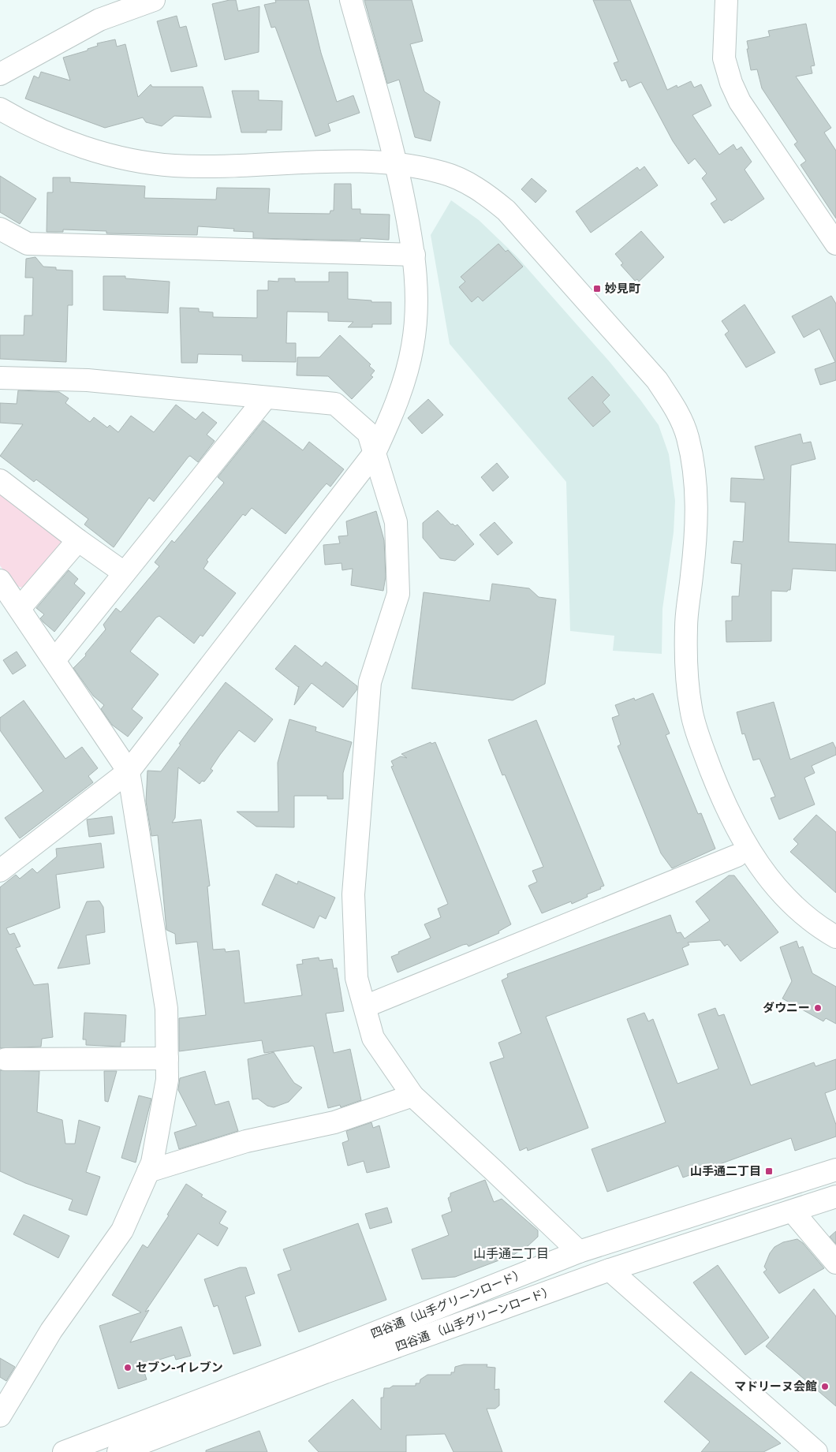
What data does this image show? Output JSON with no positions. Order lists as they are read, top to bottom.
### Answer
{
  "streets": {
    "street": ["四谷通（山手グリーンロード）", "四谷通 （山手グリーンロード）"]
  },
  "districts": ["山手通二丁目"],
  "places": {
    "transit": ["妙見町", "山手通二丁目"],
    "other": ["ダウニー", "セブン-イレブン", "マドリーヌ会館"]
  }
}
